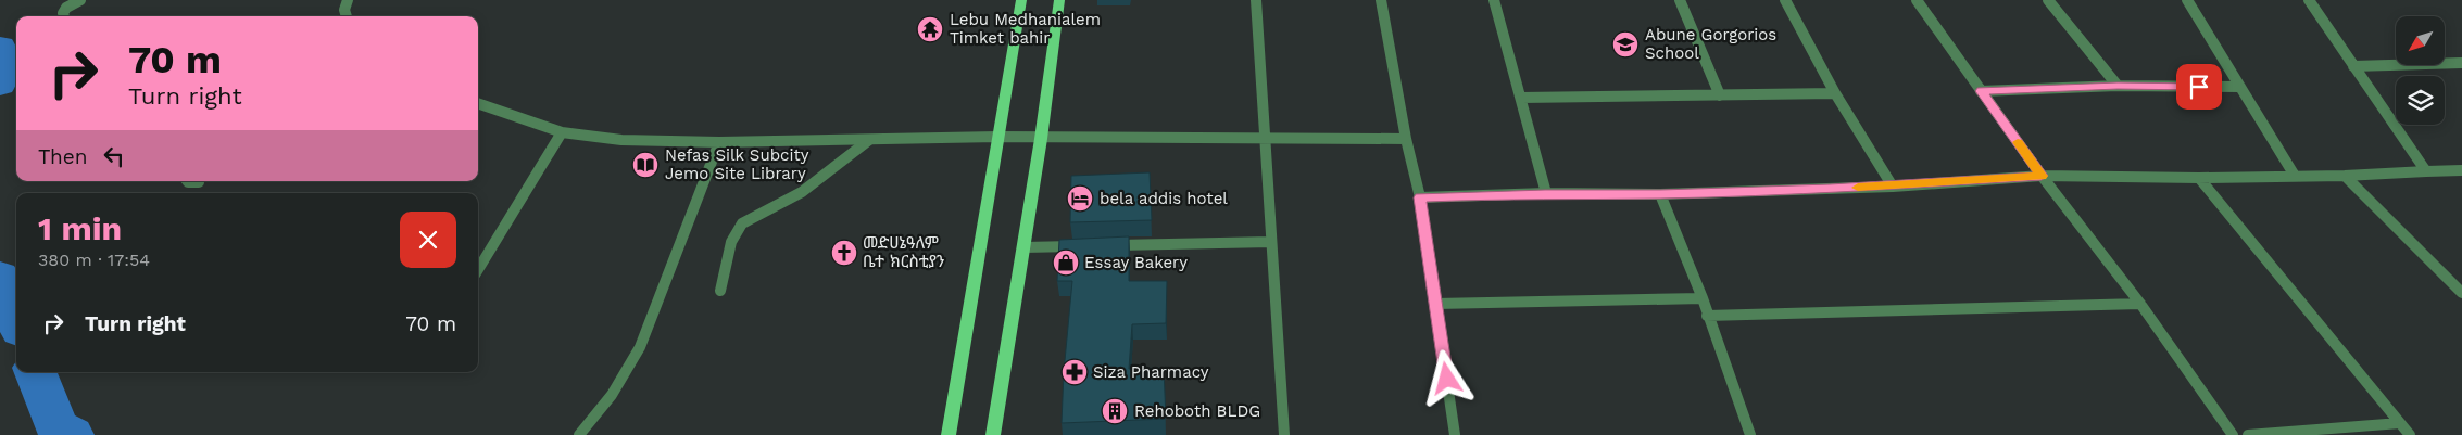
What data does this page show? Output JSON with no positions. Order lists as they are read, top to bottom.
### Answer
{
  "places": {
    "temple": ["Lebu Medhanialem Timket bahir"],
    "school or university": ["Abune Gorgorios School"],
    "library": ["Nefas Silk Subcity Jemo Site Library"],
    "hotel": ["bela addis hotel"],
    "church": ["መድሀኔዓለም ቤተ ክርስቲያን"],
    "shop": ["Essay Bakery"],
    "pharmacy": ["Siza Pharmacy"],
    "building": ["Rehoboth BLDG"]
  },
  "north": "bottom left",
  "page": {
    "turn": ["70 m", "Turn right"],
    "then": "Then",
    "heading": ["1 min", "380 m · 17:54"],
    "list": [
      {
        "name": "Turn right",
        "value": "70 m"
      }
    ]
  }
}
